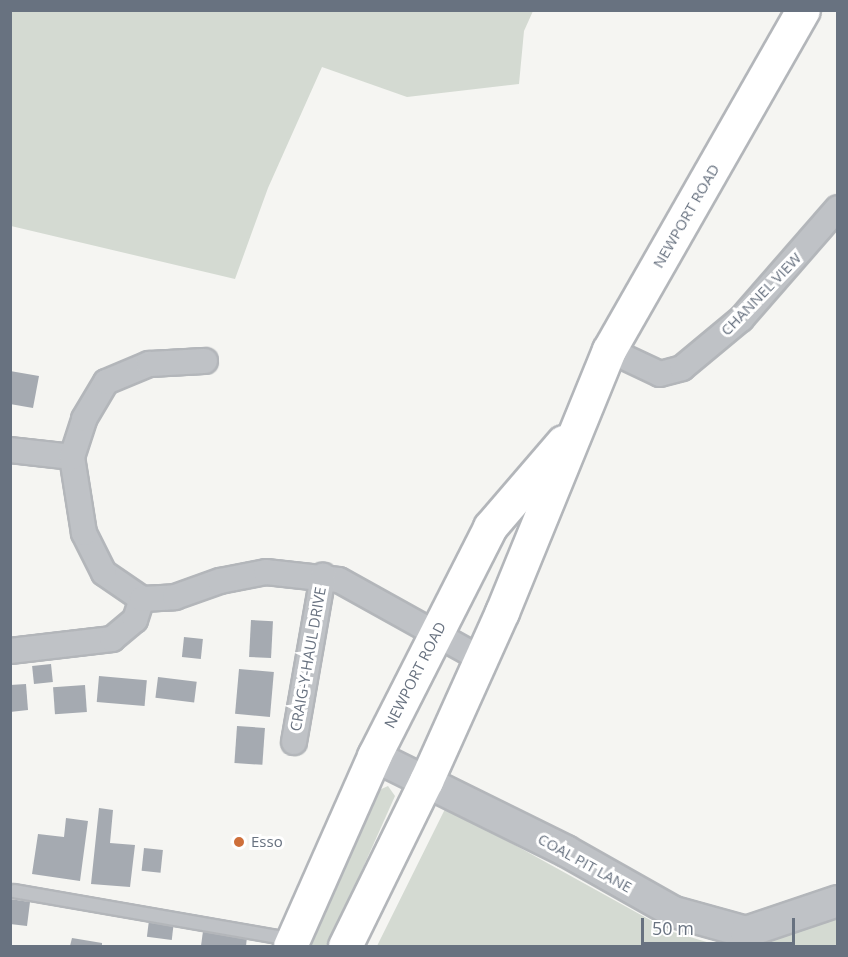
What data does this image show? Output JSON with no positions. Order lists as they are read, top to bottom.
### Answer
{
  "streets": {
    "main road": ["NEWPORT ROAD"],
    "street": ["CHANNEL VIEW", "CRAIG-Y-HAUL DRIVE", "COAL PIT LANE"]
  },
  "crossings": [
    ["NEWPORT ROAD", "CHANNEL VIEW"],
    ["NEWPORT ROAD", "CRAIG-Y-HAUL DRIVE"],
    ["NEWPORT ROAD", "COAL PIT LANE"]
  ],
  "places": ["Esso"],
  "scale_bar": "50 m"
}
